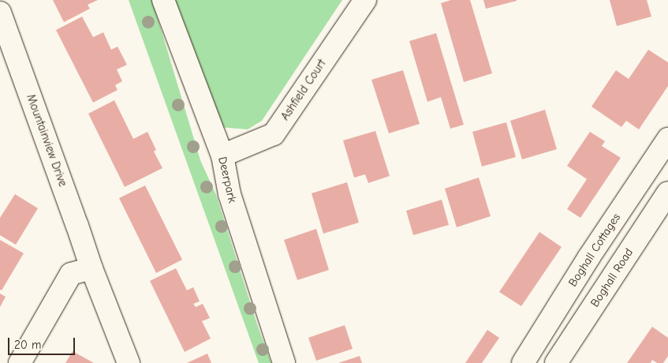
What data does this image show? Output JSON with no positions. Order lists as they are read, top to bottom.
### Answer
{
  "streets": {
    "street": [
      "Ashfield Court",
      "Mountainview Drive",
      "Deerpark",
      "Boghall Cottages",
      "Boghall Road"
    ]
  },
  "crossings": [
    ["Ashfield Court", "Deerpark"]
  ],
  "scale_bar": "20 m"
}
